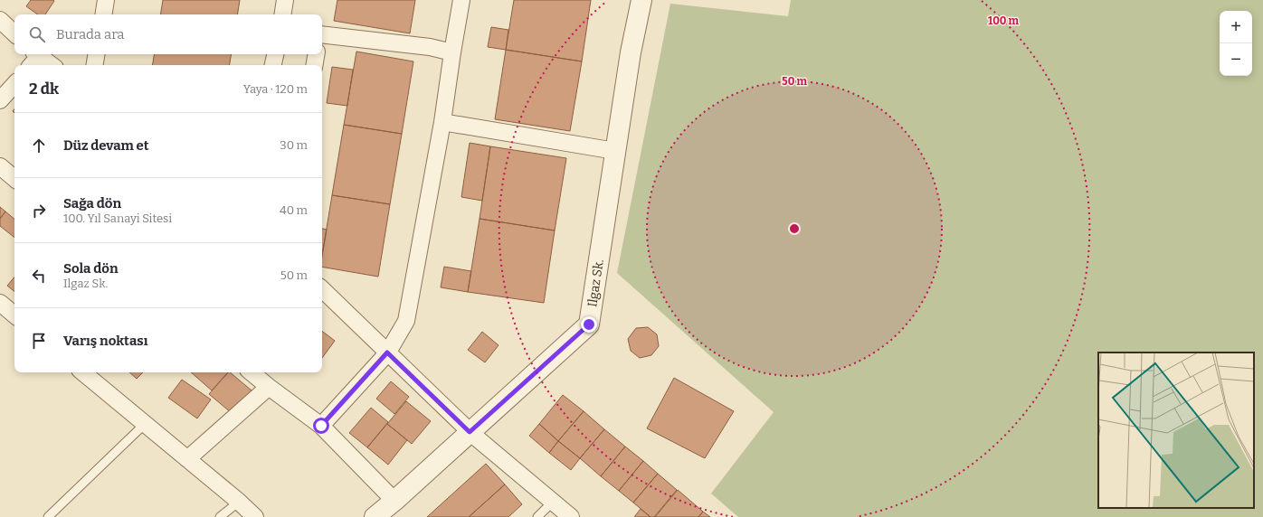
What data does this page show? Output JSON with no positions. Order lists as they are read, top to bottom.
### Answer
{
  "streets": {
    "street": ["Ilgaz Sk."]
  },
  "page": {
    "map_buttons": ["+", "−"],
    "search": "Burada ara",
    "heading": ["2 dk", "Yaya · 120 m"],
    "list": [
      ["Düz devam et", "30 m"],
      ["Sağa dön", "100. Yıl Sanayi Sitesi", "40 m"],
      ["Sola dön", "Ilgaz Sk.", "50 m"],
      "Varış noktası"
    ]
  },
  "rings": ["100 m", "50 m"]
}
